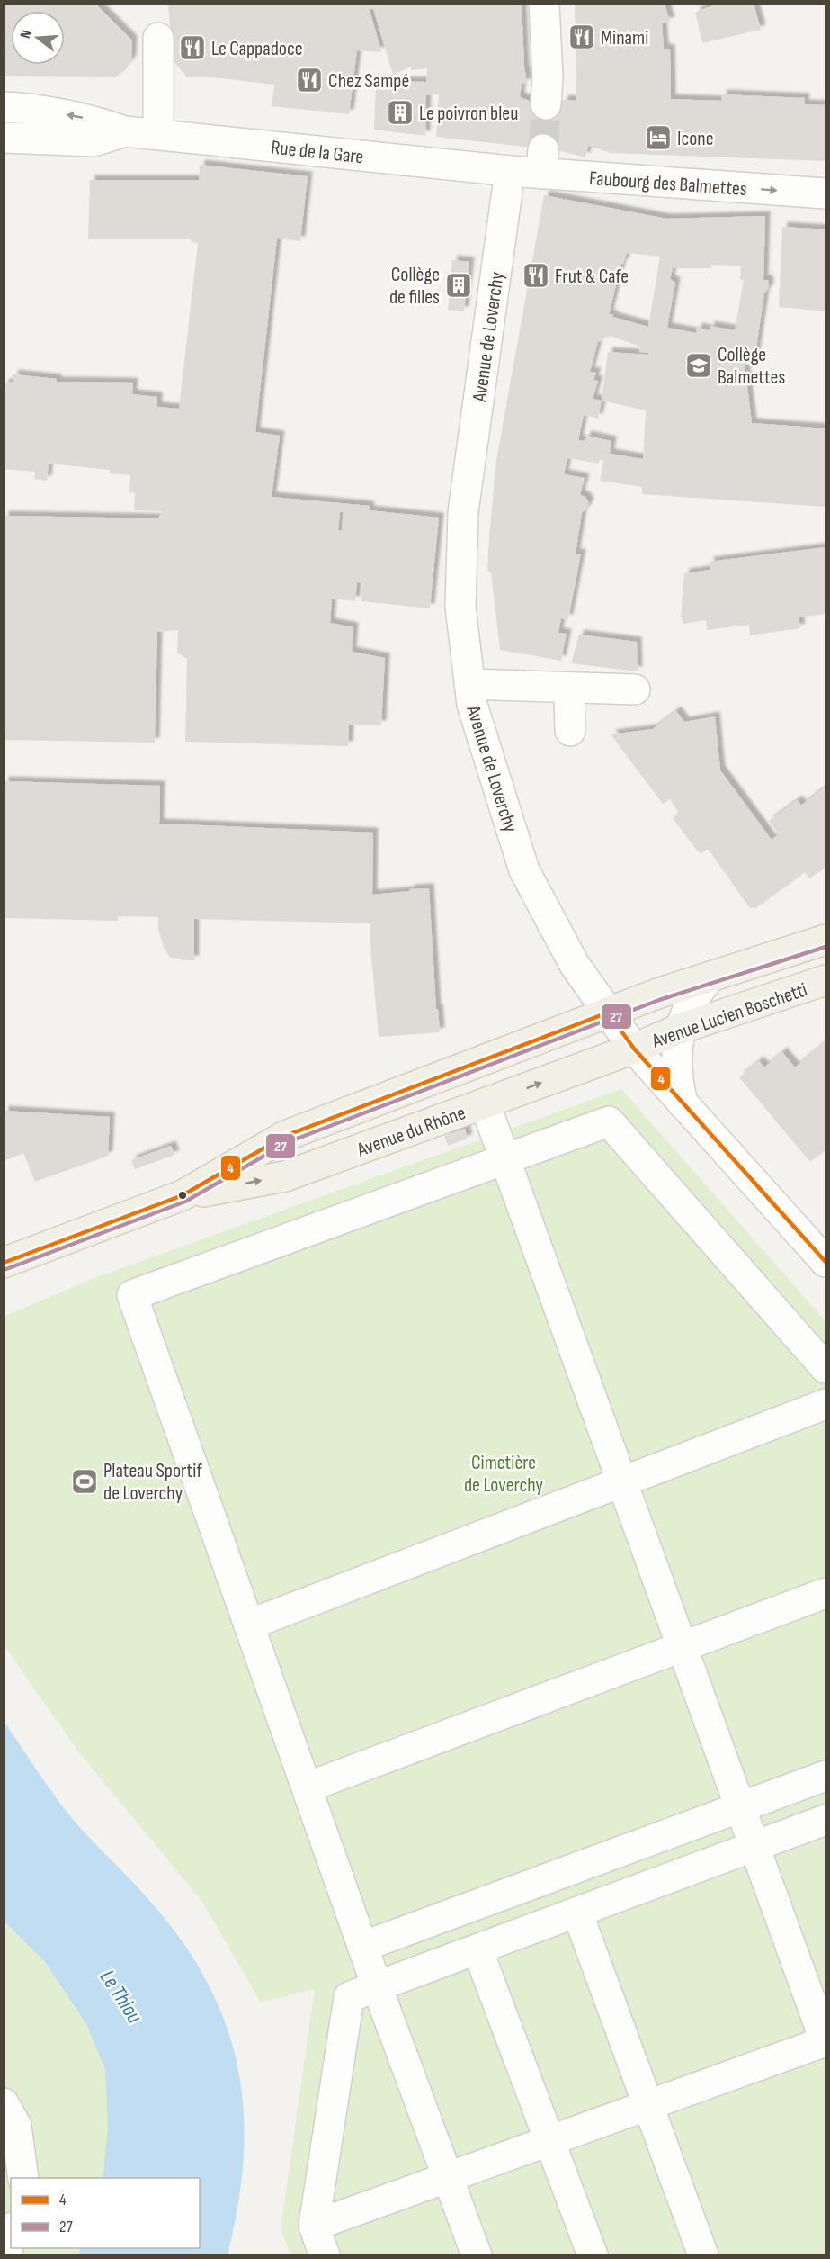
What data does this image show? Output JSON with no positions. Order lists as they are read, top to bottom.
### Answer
{
  "streets": {
    "main road": ["Avenue Lucien Boschetti", "Avenue du Rhône"],
    "street": ["Rue de la Gare", "Faubourg des Balmettes", "Avenue de Loverchy"]
  },
  "crossings": [
    ["Rue de la Gare", "Faubourg des Balmettes"],
    ["Rue de la Gare", "Avenue de Loverchy"],
    ["Faubourg des Balmettes", "Avenue de Loverchy"],
    ["Avenue de Loverchy", "Avenue Lucien Boschetti"],
    ["Avenue de Loverchy", "Avenue du Rhône"],
    ["Avenue Lucien Boschetti", "Avenue du Rhône"]
  ],
  "one_way": ["Faubourg des Balmettes"],
  "water": ["Le Thiou"],
  "parks": ["Cimetière de Loverchy"],
  "places": {
    "restaurant": [
      "Minami",
      "Le Cappadoce",
      "Chez Sampé",
      "Frut & Cafe"
    ],
    "building": ["Le poivron bleu", "Collège de filles"],
    "hotel": ["Icone"],
    "school or university": ["Collège Balmettes"],
    "sports": ["Plateau Sportif de Loverchy"]
  },
  "lines": ["transit line 27", "transit line 4"],
  "legend": ["4", "27"],
  "north": "left"
}
